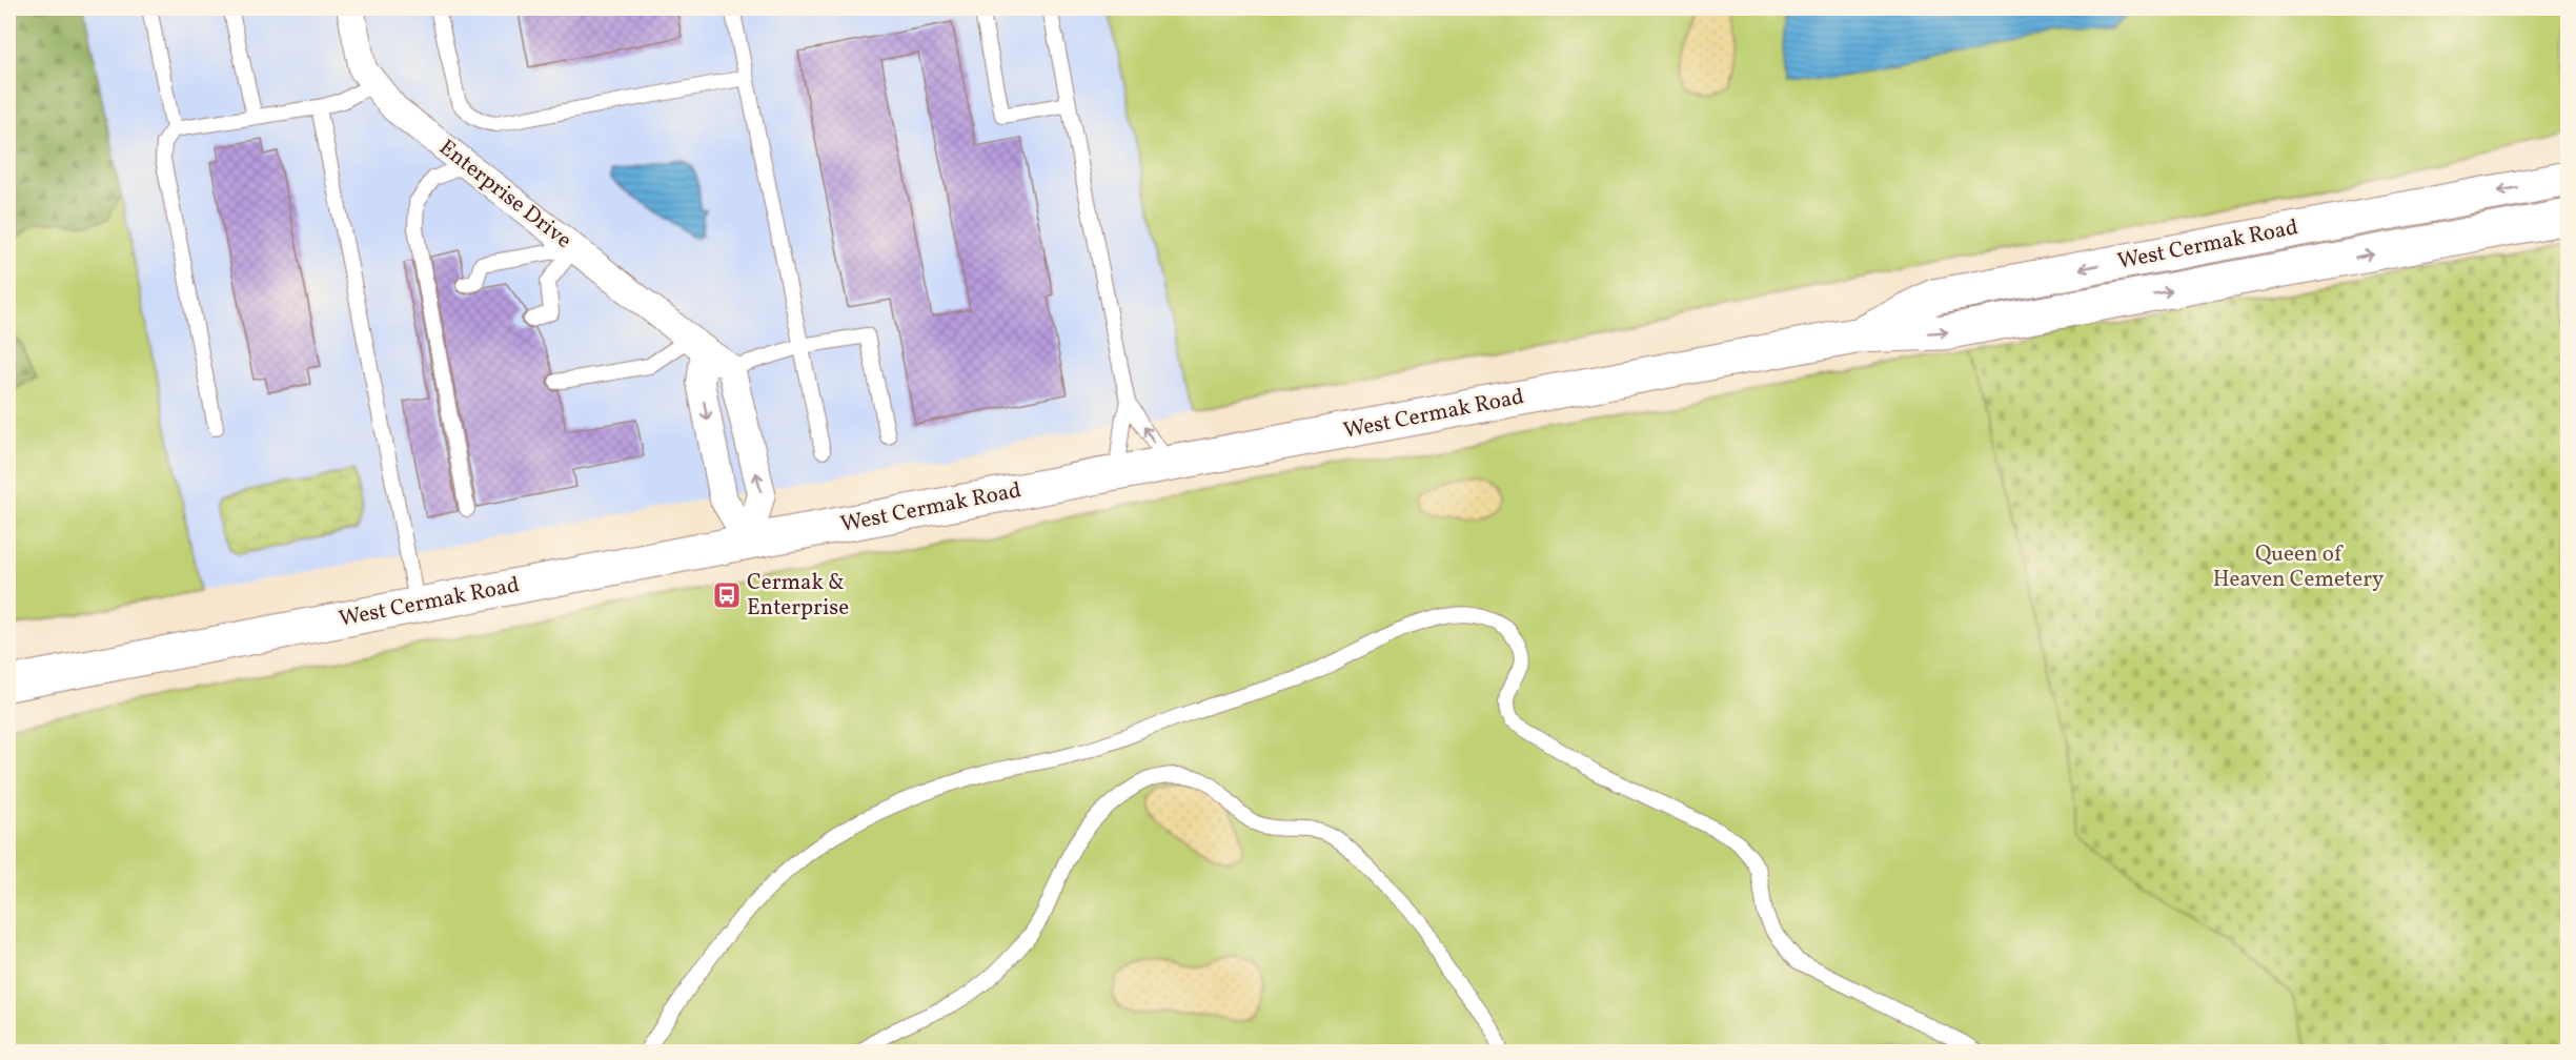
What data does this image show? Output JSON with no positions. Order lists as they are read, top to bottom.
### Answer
{
  "streets": {
    "main road": ["West Cermak Road"],
    "street": ["Enterprise Drive"]
  },
  "parks": ["Queen of Heaven Cemetery"],
  "places": {
    "bus stop": ["Cermak & Enterprise"]
  }
}
